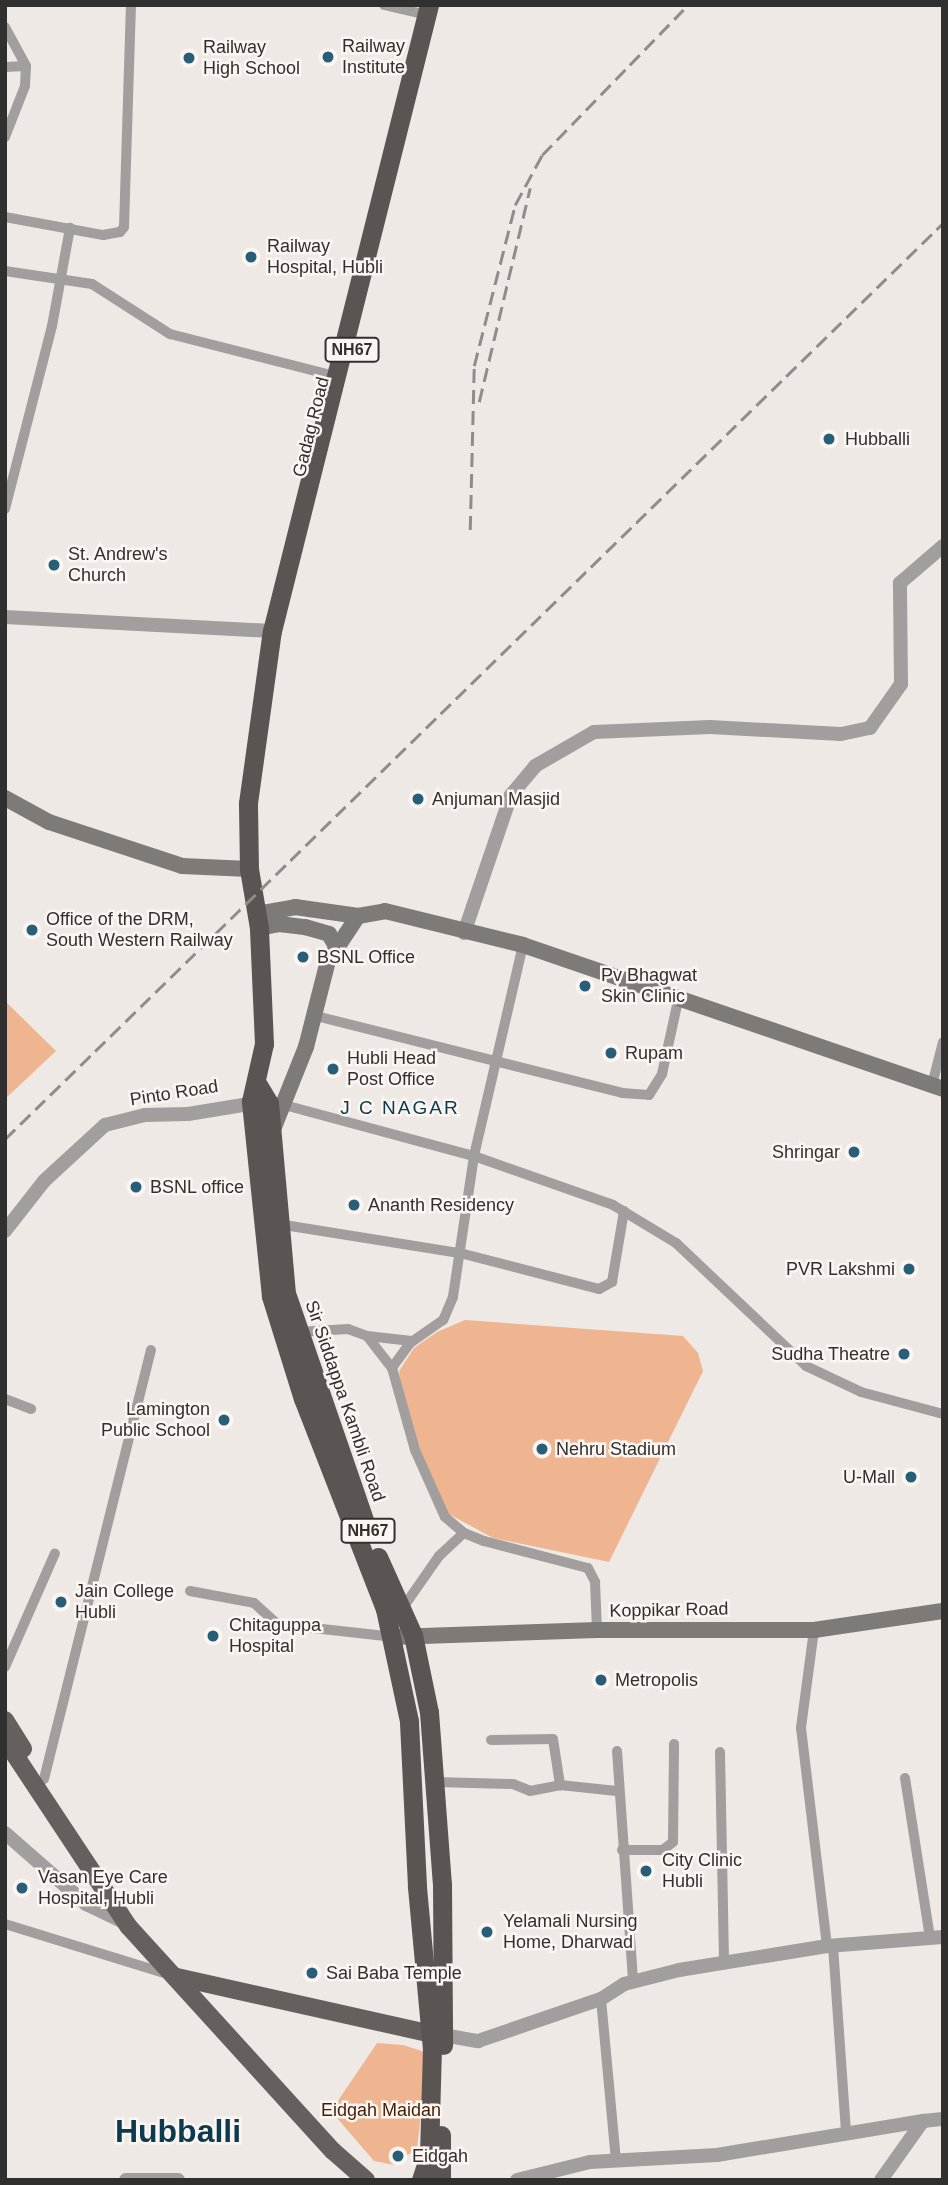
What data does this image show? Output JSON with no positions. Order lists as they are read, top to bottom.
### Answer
{
  "streets": {
    "highway": ["NH67", "Gadag Road", "Sir Siddappa Kambli Road"],
    "main road": ["Koppikar Road"],
    "street": ["Pinto Road"]
  },
  "crossings": [
    ["NH67", "Gadag Road"],
    ["NH67", "Pinto Road"],
    ["NH67", "Sir Siddappa Kambli Road"],
    ["Pinto Road", "Sir Siddappa Kambli Road"],
    ["Sir Siddappa Kambli Road", "Koppikar Road"]
  ],
  "districts": ["J C NAGAR", "Hubballi"],
  "parks": ["Eidgah Maidan"],
  "places": [
    "Railway Institute",
    "Railway High School",
    "Railway Hospital, Hubli",
    "Hubballi",
    "St. Andrew's Church",
    "Anjuman Masjid",
    "Office of the DRM, South Western Railway",
    "BSNL Office",
    "Pv Bhagwat Skin Clinic",
    "Rupam",
    "Hubli Head Post Office",
    "Shringar",
    "BSNL office",
    "Ananth Residency",
    "PVR Lakshmi",
    "Sudha Theatre",
    "Lamington Public School",
    "Nehru Stadium",
    "U-Mall",
    "Jain College Hubli",
    "Chitaguppa Hospital",
    "Metropolis",
    "City Clinic Hubli",
    "Vasan Eye Care Hospital, Hubli",
    "Yelamali Nursing Home, Dharwad",
    "Sai Baba Temple",
    "Eidgah"
  ]
}
